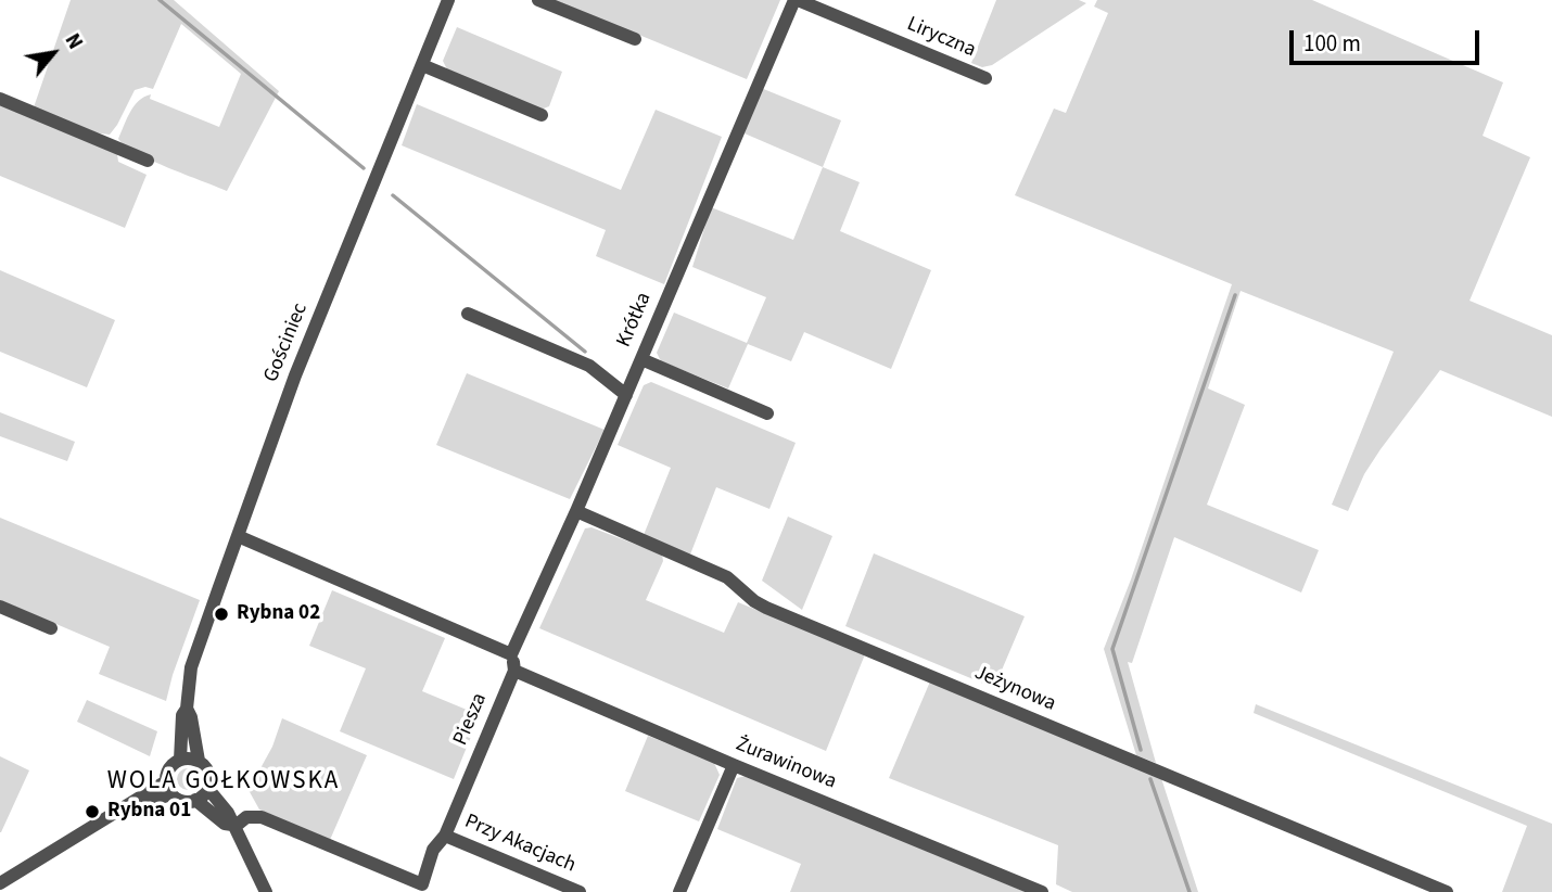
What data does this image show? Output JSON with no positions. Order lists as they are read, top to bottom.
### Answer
{
  "streets": {
    "street": [
      "Liryczna",
      "Krótka",
      "Gościniec",
      "Jeżynowa",
      "Piesza",
      "Żurawinowa",
      "Przy Akacjach"
    ]
  },
  "crossings": [
    ["Liryczna", "Krótka"],
    ["Krótka", "Jeżynowa"],
    ["Gościniec", "Piesza"],
    ["Piesza", "Żurawinowa"],
    ["Piesza", "Przy Akacjach"]
  ],
  "districts": ["WOLA GOŁKOWSKA"],
  "places": ["Rybna 02", "Rybna 01"],
  "scale_bar": "100 m",
  "north": "top right"
}
